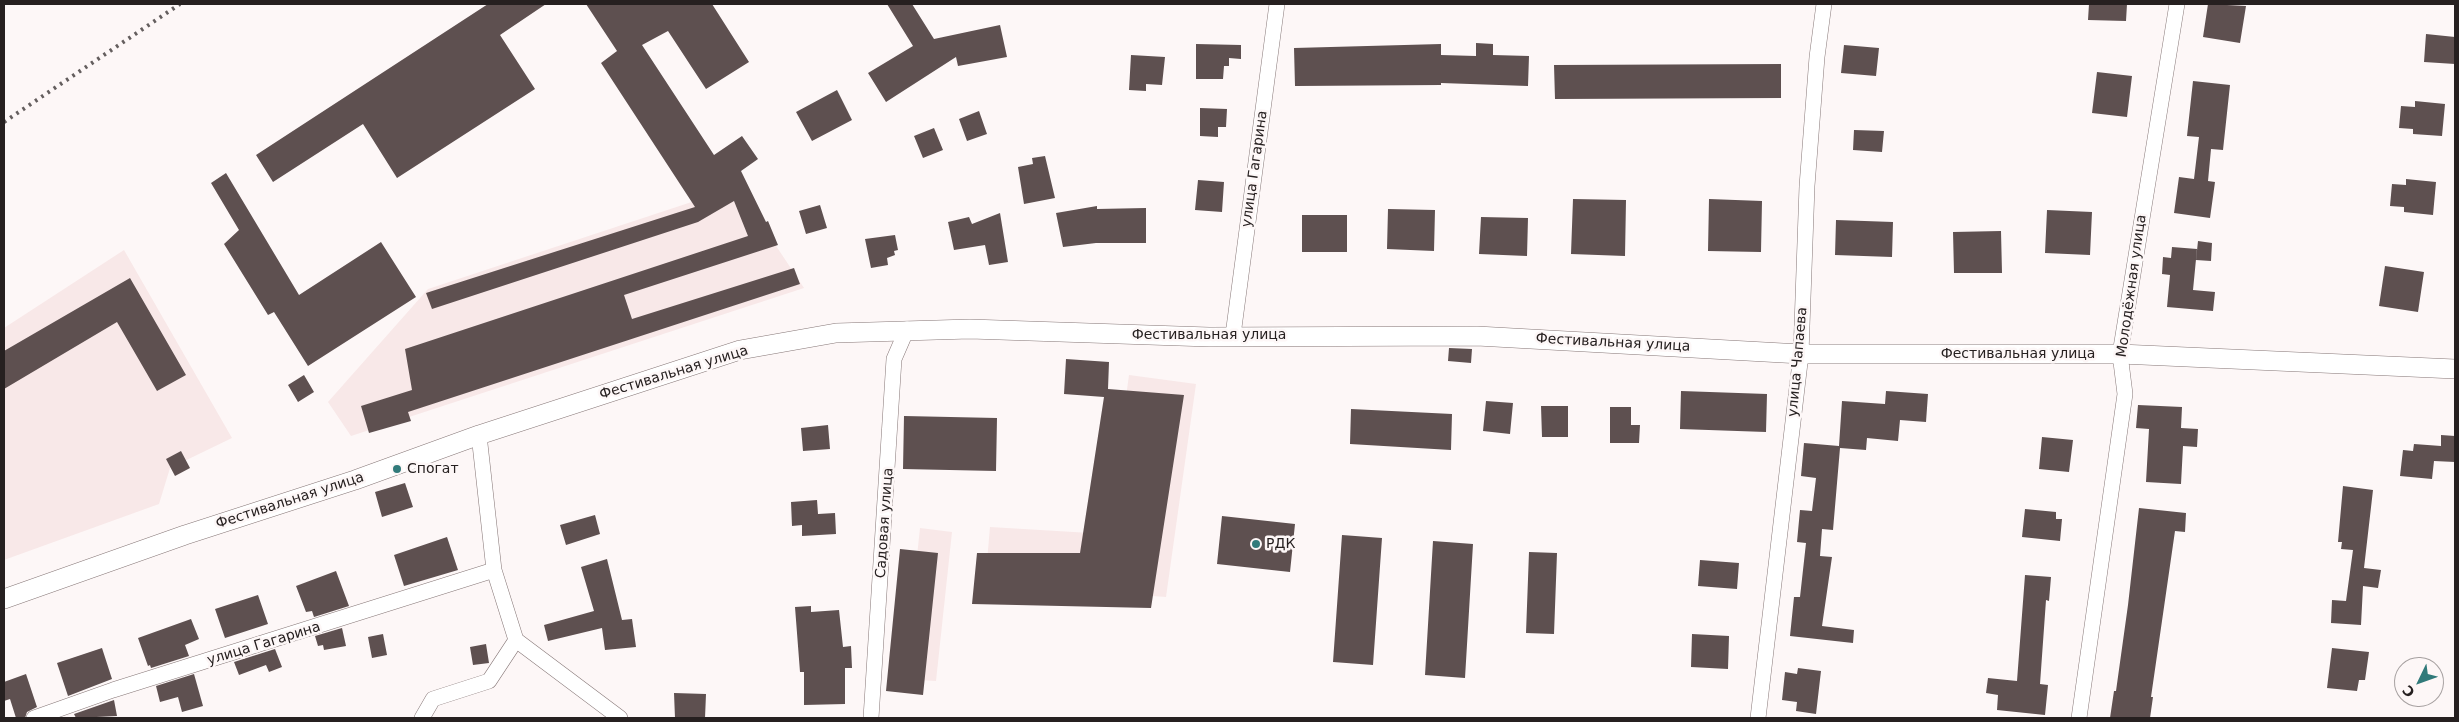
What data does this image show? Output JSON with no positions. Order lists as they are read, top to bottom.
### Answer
{
  "streets": {
    "street": [
      "улица Гагарина",
      "Молодёжная улица",
      "Фестивальная улица",
      "улица Чапаева",
      "Садовая улица"
    ]
  },
  "crossings": [
    ["улица Гагарина", "Фестивальная улица"],
    ["Молодёжная улица", "Фестивальная улица"],
    ["Фестивальная улица", "улица Чапаева"],
    ["Фестивальная улица", "Садовая улица"]
  ],
  "places": ["Спогат", "РДК"],
  "north": "bottom left"
}
